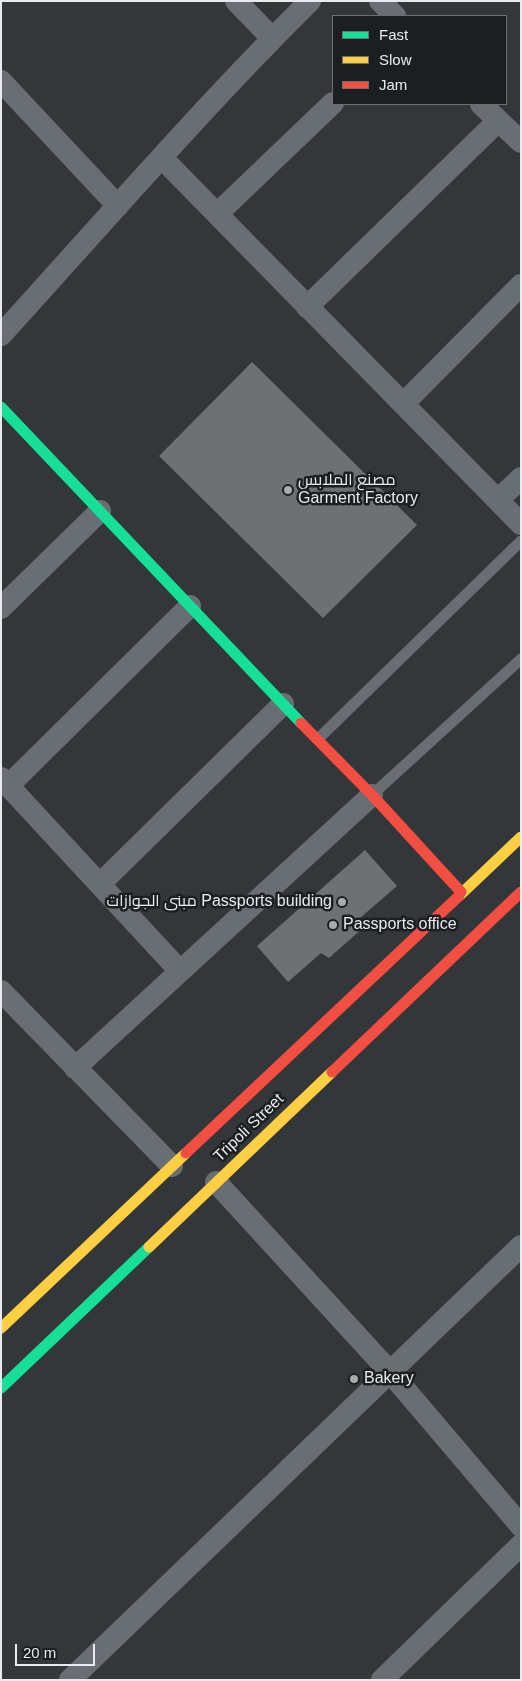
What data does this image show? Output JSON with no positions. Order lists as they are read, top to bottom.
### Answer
{
  "streets": {
    "main road": ["Tripoli Street"]
  },
  "places": [
    "مصنع الملابس Garment Factory",
    "مبنى الجوازات Passports building",
    "Passports office",
    "Bakery"
  ],
  "legend": ["Fast", "Slow", "Jam"],
  "scale_bar": "20 m"
}
